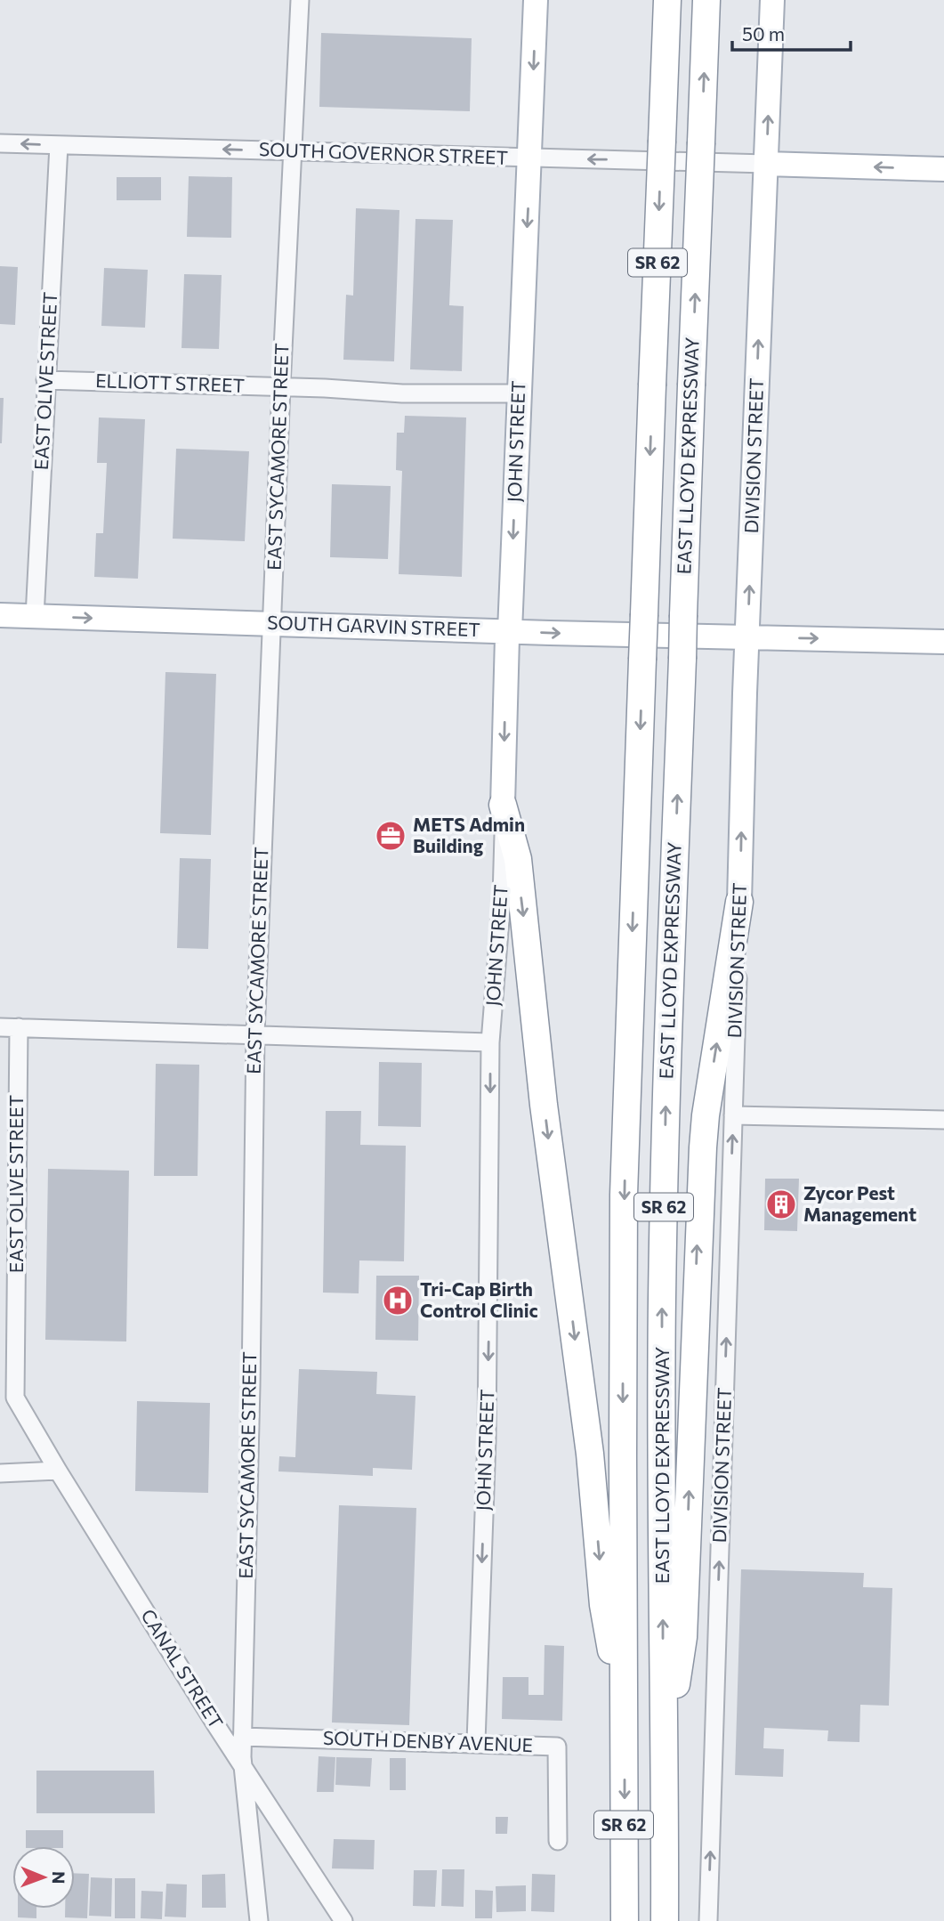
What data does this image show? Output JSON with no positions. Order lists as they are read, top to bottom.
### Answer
{
  "streets": {
    "highway": ["SR 62", "EAST LLOYD EXPRESSWAY"],
    "main road": ["JOHN STREET", "DIVISION STREET", "SOUTH GARVIN STREET"],
    "street": [
      "SOUTH GOVERNOR STREET",
      "EAST OLIVE STREET",
      "ELLIOTT STREET",
      "EAST SYCAMORE STREET",
      "CANAL STREET",
      "SOUTH DENBY AVENUE"
    ]
  },
  "crossings": [
    ["SOUTH GOVERNOR STREET", "EAST OLIVE STREET"],
    ["SOUTH GOVERNOR STREET", "JOHN STREET"],
    ["SOUTH GOVERNOR STREET", "DIVISION STREET"],
    ["SOUTH GOVERNOR STREET", "EAST SYCAMORE STREET"],
    ["EAST OLIVE STREET", "ELLIOTT STREET"],
    ["EAST OLIVE STREET", "SOUTH GARVIN STREET"],
    ["EAST OLIVE STREET", "CANAL STREET"],
    ["ELLIOTT STREET", "JOHN STREET"],
    ["ELLIOTT STREET", "EAST SYCAMORE STREET"],
    ["JOHN STREET", "SOUTH GARVIN STREET"],
    ["JOHN STREET", "SOUTH DENBY AVENUE"],
    ["DIVISION STREET", "SOUTH GARVIN STREET"],
    ["EAST SYCAMORE STREET", "SOUTH GARVIN STREET"],
    ["EAST SYCAMORE STREET", "CANAL STREET"],
    ["EAST SYCAMORE STREET", "SOUTH DENBY AVENUE"]
  ],
  "one_way": [
    "SOUTH GOVERNOR STREET",
    "JOHN STREET",
    "DIVISION STREET",
    "SOUTH GARVIN STREET"
  ],
  "places": {
    "office": ["METS Admin Building"],
    "building": ["Zycor Pest Management"],
    "hospital": ["Tri-Cap Birth Control Clinic"]
  },
  "scale_bar": "50 m",
  "north": "right"
}
